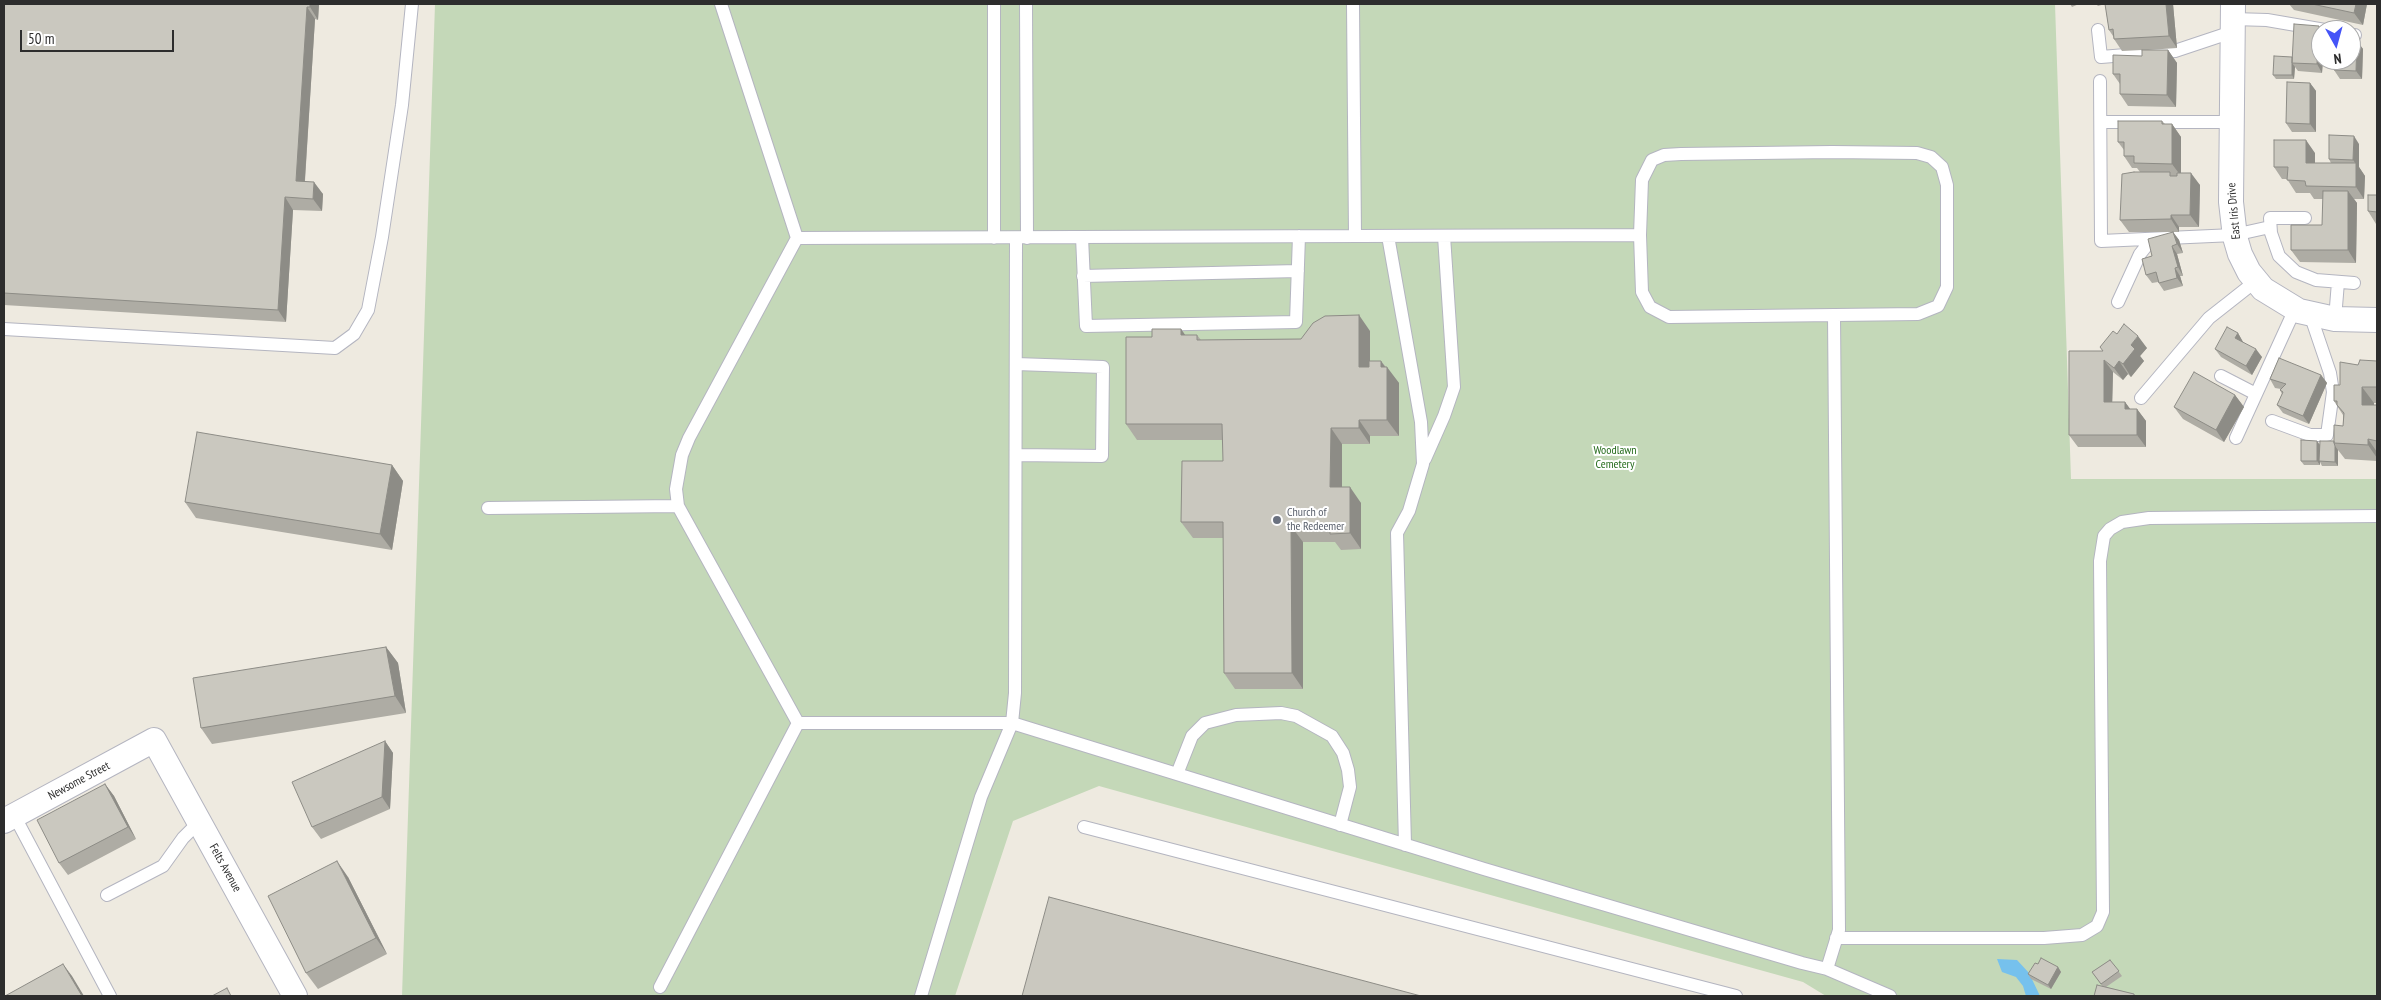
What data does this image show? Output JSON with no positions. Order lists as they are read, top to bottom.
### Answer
{
  "streets": {
    "street": ["East Iris Drive", "Newsome Street", "Felts Avenue"]
  },
  "crossings": [
    ["Newsome Street", "Felts Avenue"]
  ],
  "parks": ["Woodlawn Cemetery"],
  "places": ["Church of the Redeemer"],
  "scale_bar": "50 m",
  "north": "bottom"
}
